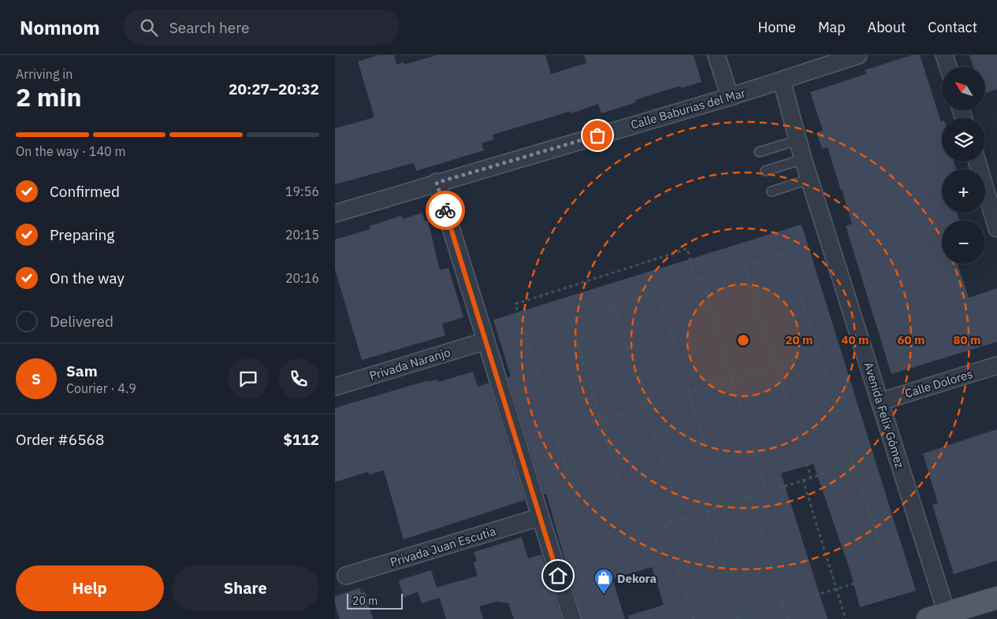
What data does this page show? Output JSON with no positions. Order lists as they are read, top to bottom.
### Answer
{
  "streets": {
    "street": [
      "Calle Baburias del Mar",
      "Privada Naranjo",
      "Calle Dolores",
      "Avenida Felix Gómez",
      "Privada Juan Escutia"
    ]
  },
  "crossings": [
    ["Calle Baburias del Mar", "Avenida Felix Gómez"],
    ["Calle Dolores", "Avenida Felix Gómez"]
  ],
  "places": {
    "shop": ["Dekora"]
  },
  "scale_bar": "20 m",
  "north": "top left",
  "page": {
    "header": "Nomnom",
    "search": "Search here",
    "nav": [
      "Home",
      "Map",
      "About",
      "Contact"
    ],
    "heading": ["2 min", "Arriving in", "20:27–20:32"],
    "panel": [
      "Sam",
      "Courier · 4.9",
      "Order #6568",
      "$112"
    ],
    "map_buttons": ["+", "−"],
    "bar": "On the way · 140 m",
    "list": [
      ["Confirmed", "19:56"],
      ["Preparing", "20:15"],
      ["On the way", "20:16"],
      "Delivered"
    ],
    "round": "S",
    "buttons": ["Help", "Share"],
    "scale": "20 m"
  },
  "rings": [
    "20 m",
    "40 m",
    "60 m",
    "80 m"
  ]
}
